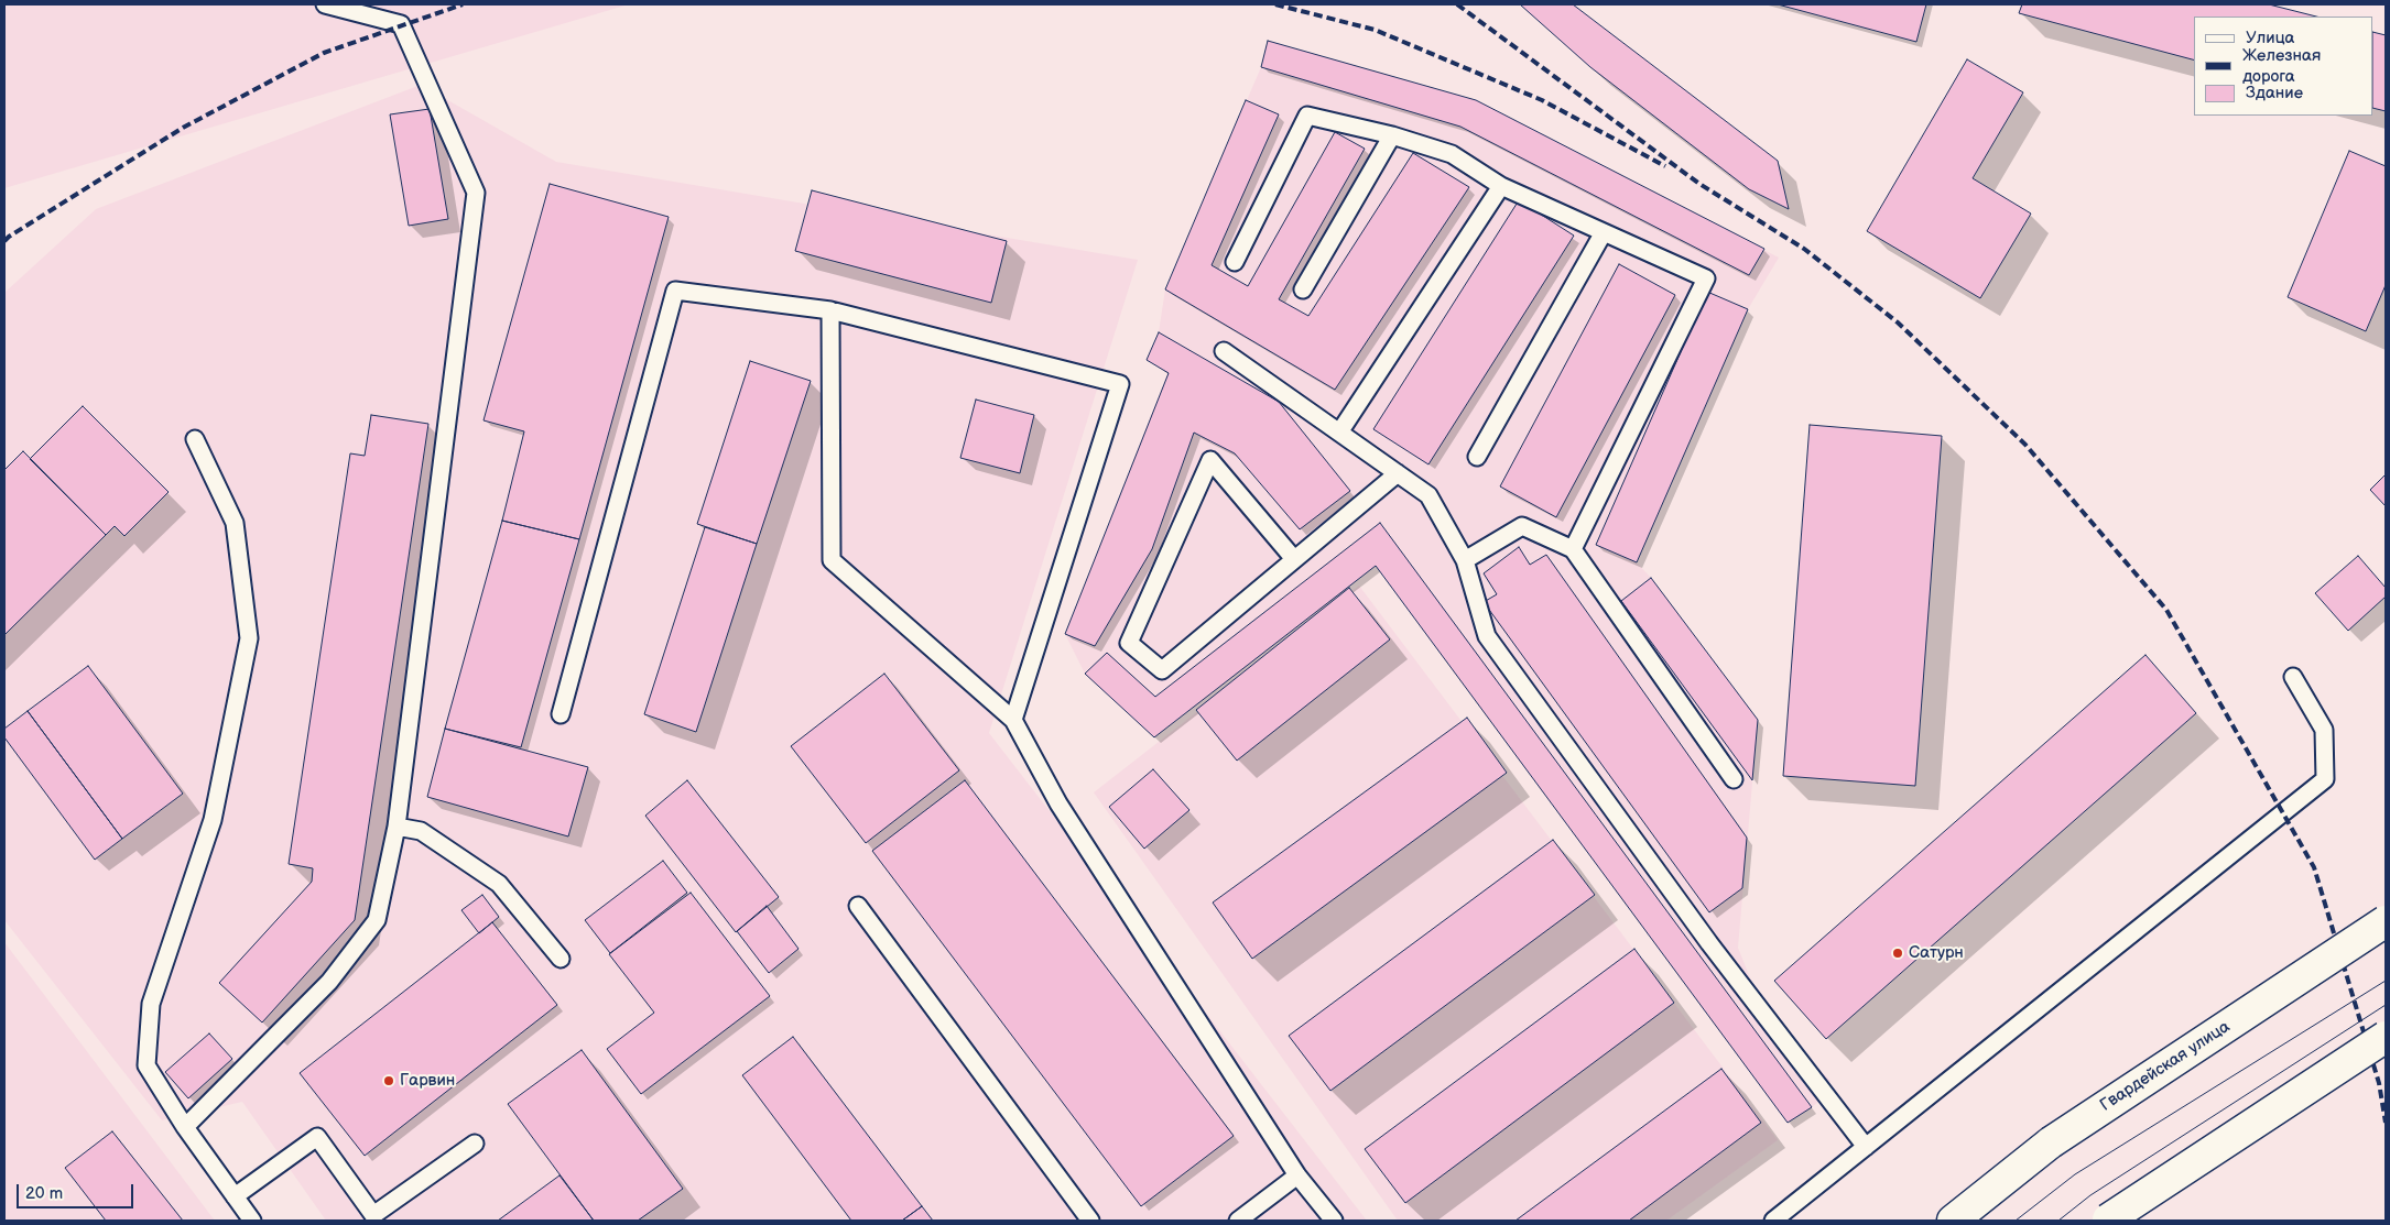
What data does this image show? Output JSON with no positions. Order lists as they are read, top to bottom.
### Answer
{
  "streets": {
    "main road": ["Гвардейская улица"]
  },
  "places": ["Сатурн", "Гарвин"],
  "legend": ["Улица", "Железная дорога", "Здание"],
  "scale_bar": "20 m"
}
